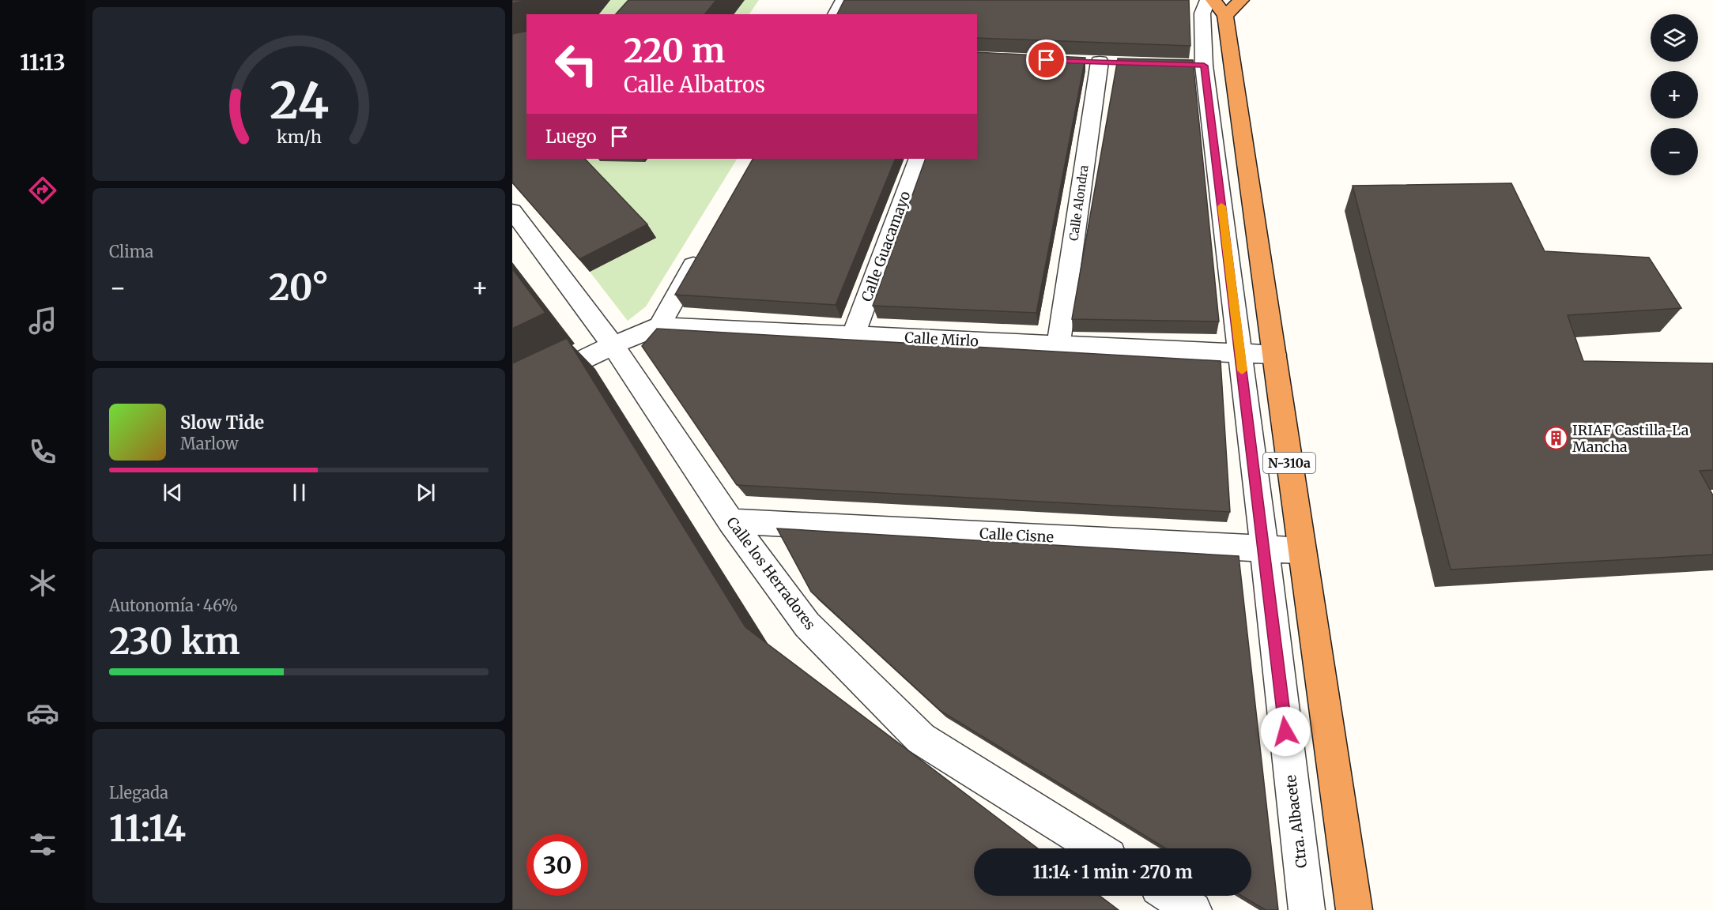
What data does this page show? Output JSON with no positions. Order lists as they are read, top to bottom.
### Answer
{
  "streets": {
    "highway": ["N-310a"],
    "street": [
      "Calle Alondra",
      "Calle Guacamayo",
      "Calle Mirlo",
      "Calle Cisne",
      "Calle los Herradores",
      "Ctra. Albacete"
    ]
  },
  "crossings": [
    ["Calle Alondra", "Calle Mirlo"],
    ["Calle Guacamayo", "Calle Mirlo"],
    ["Calle Mirlo", "N-310a"],
    ["Calle Mirlo", "Calle los Herradores"],
    ["Calle Mirlo", "Ctra. Albacete"],
    ["N-310a", "Calle Cisne"],
    ["N-310a", "Ctra. Albacete"],
    ["Calle Cisne", "Calle los Herradores"],
    ["Calle Cisne", "Ctra. Albacete"]
  ],
  "places": {
    "building": ["IRIAF Castilla-La Mancha"]
  },
  "page": {
    "tabs": "11:13",
    "map_buttons": ["+", "−"],
    "turn": ["220 m", "Calle Albatros"],
    "then": "Luego",
    "tile": [
      "Clima",
      ["Autonomía · 46%", "230 km"],
      ["Llegada", "11:14"]
    ],
    "heat": ["−", "20°", "+"],
    "song": ["Slow Tide", "Marlow"],
    "limit": "30",
    "trip": "11:14 · 1 min · 270 m",
    "gauge": ["24", "km/h"]
  }
}
